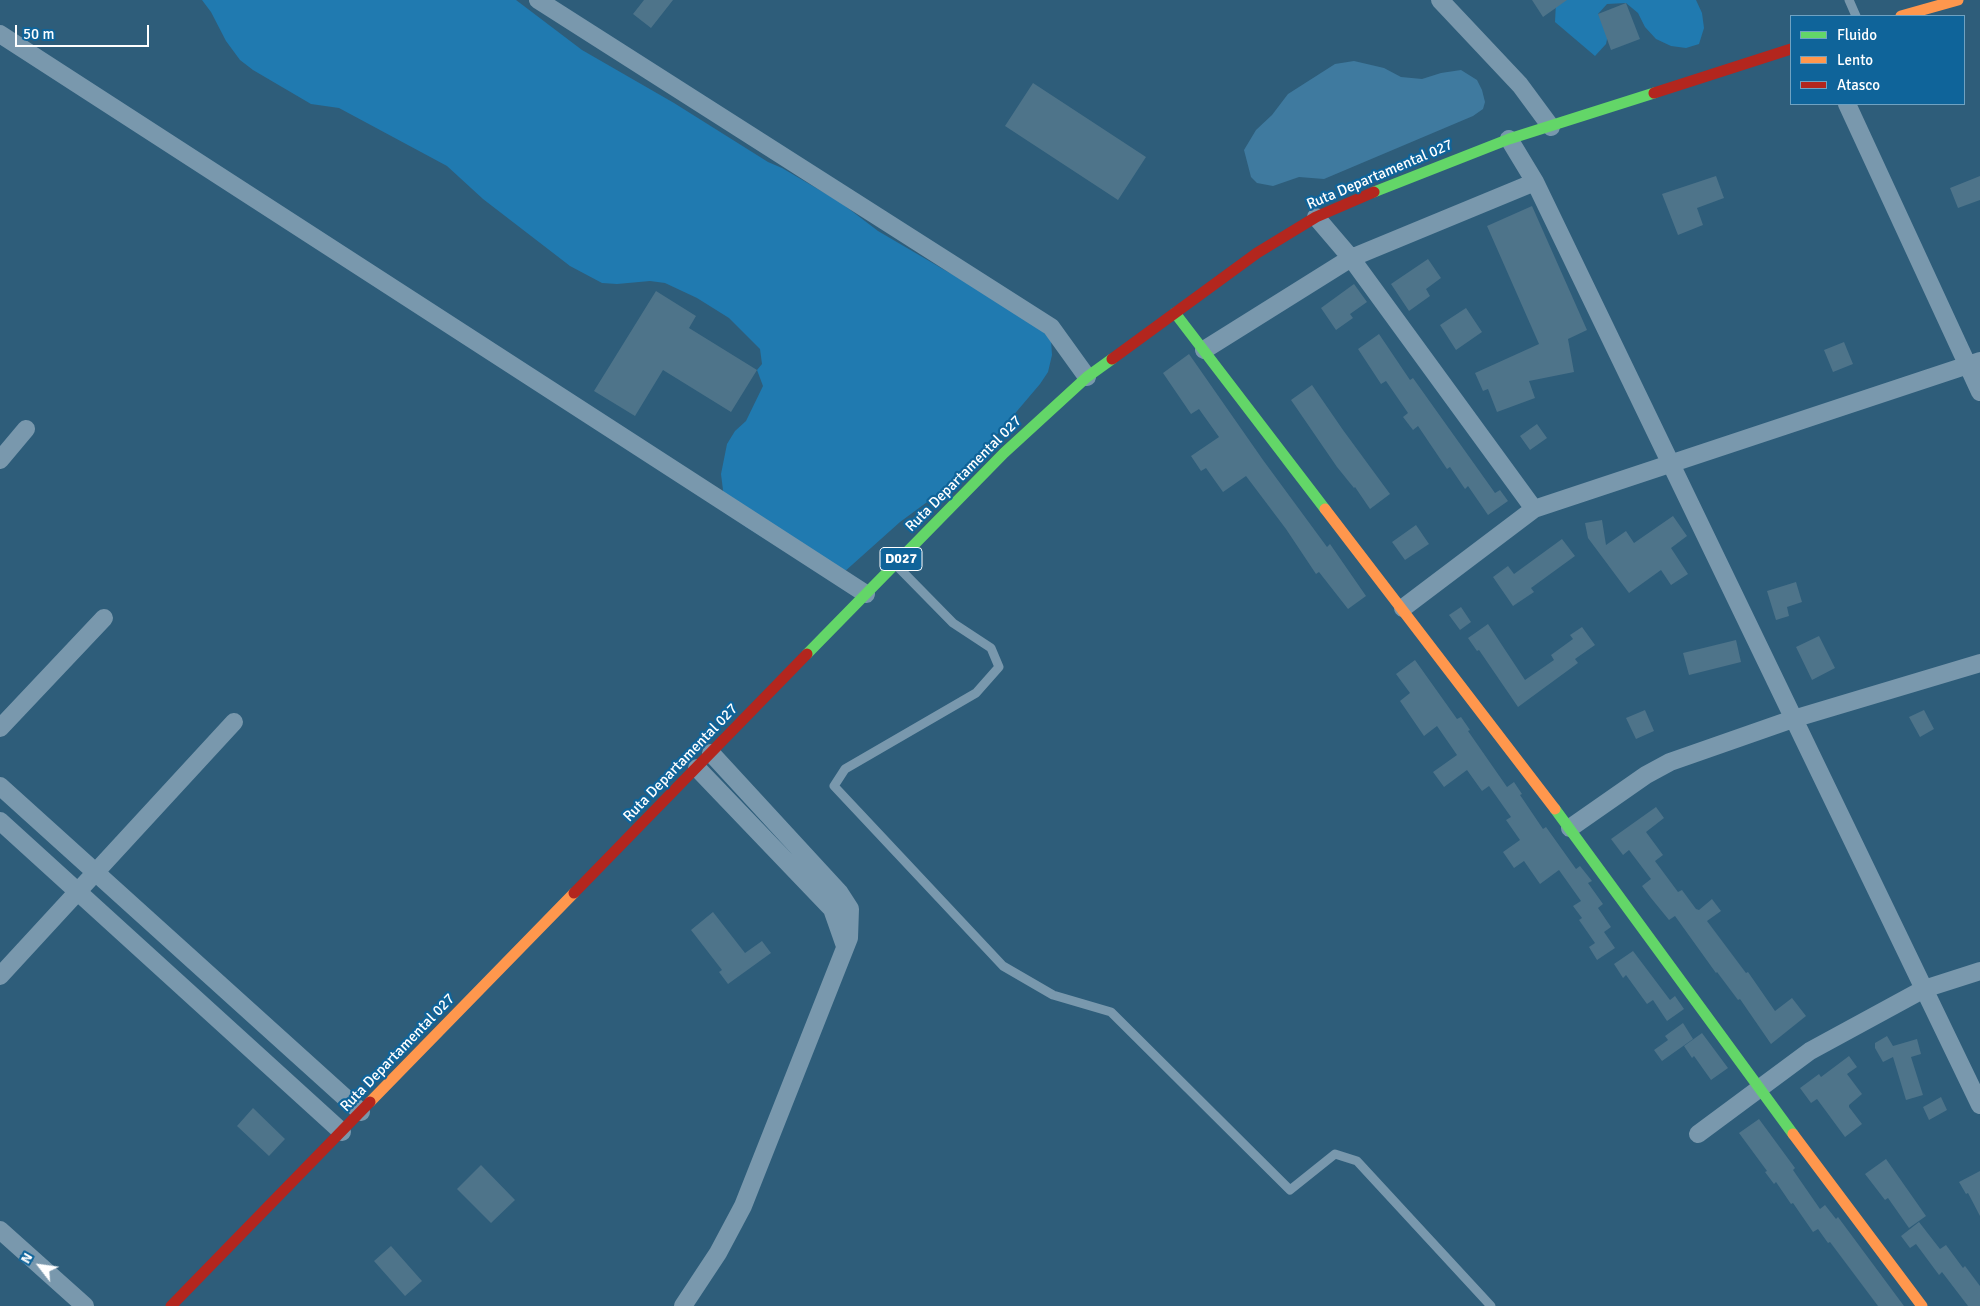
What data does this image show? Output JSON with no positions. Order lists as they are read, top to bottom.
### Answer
{
  "streets": {
    "main road": ["Ruta Departamental 027", "D027"]
  },
  "legend": ["Fluido", "Lento", "Atasco"],
  "scale_bar": "50 m",
  "north": "top left"
}
